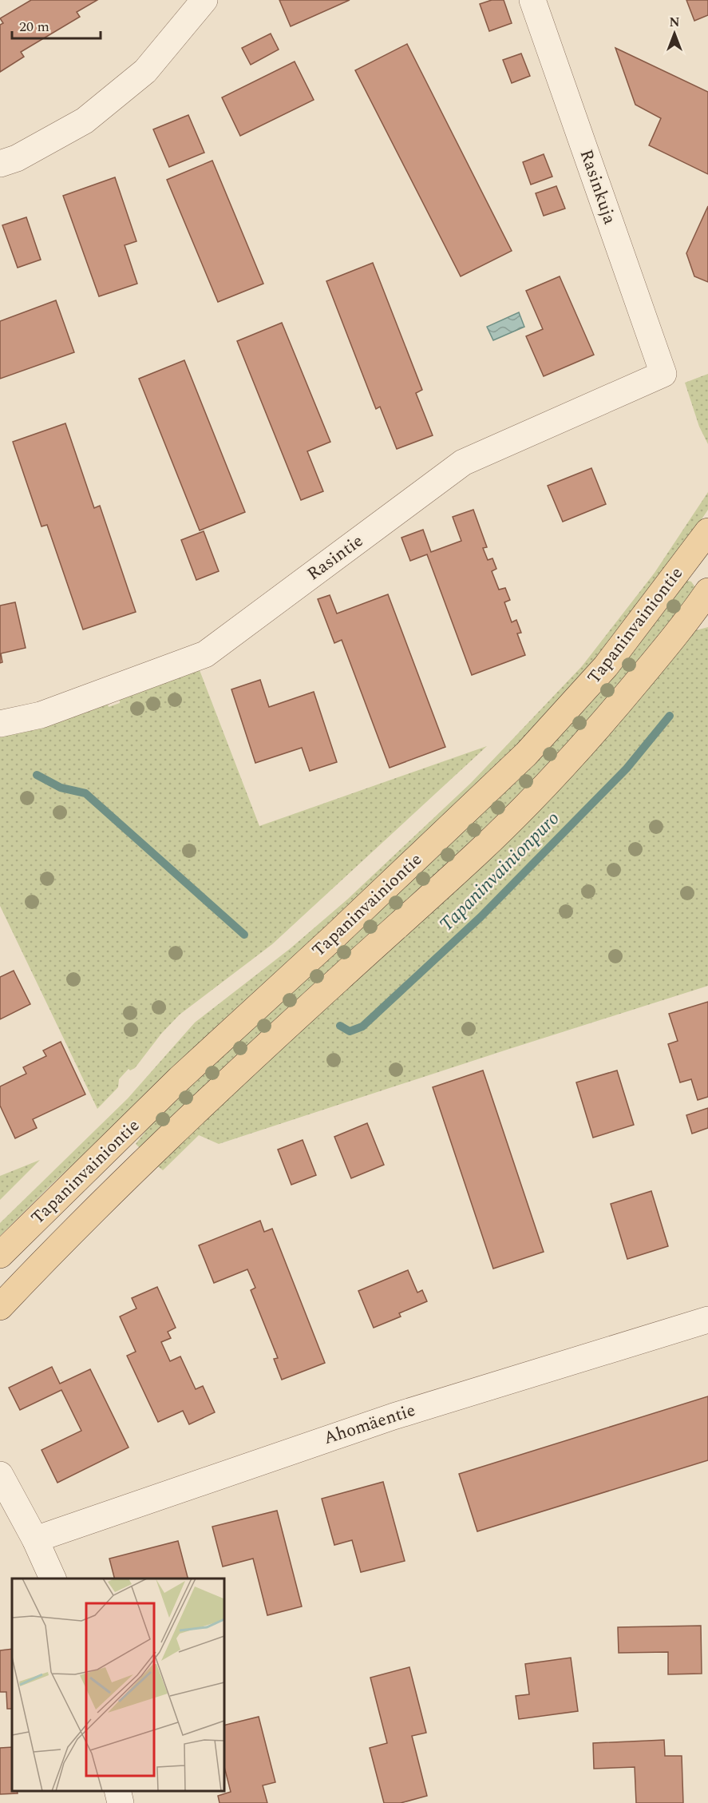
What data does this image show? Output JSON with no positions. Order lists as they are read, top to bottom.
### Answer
{
  "streets": {
    "main road": ["Tapaninvainiontie"],
    "street": ["Rasinkuja", "Rasintie", "Ahomäentie"]
  },
  "crossings": [
    ["Rasinkuja", "Rasintie"]
  ],
  "water": ["Tapaninvainionpuro"],
  "scale_bar": "20 m",
  "north": "top"
}
